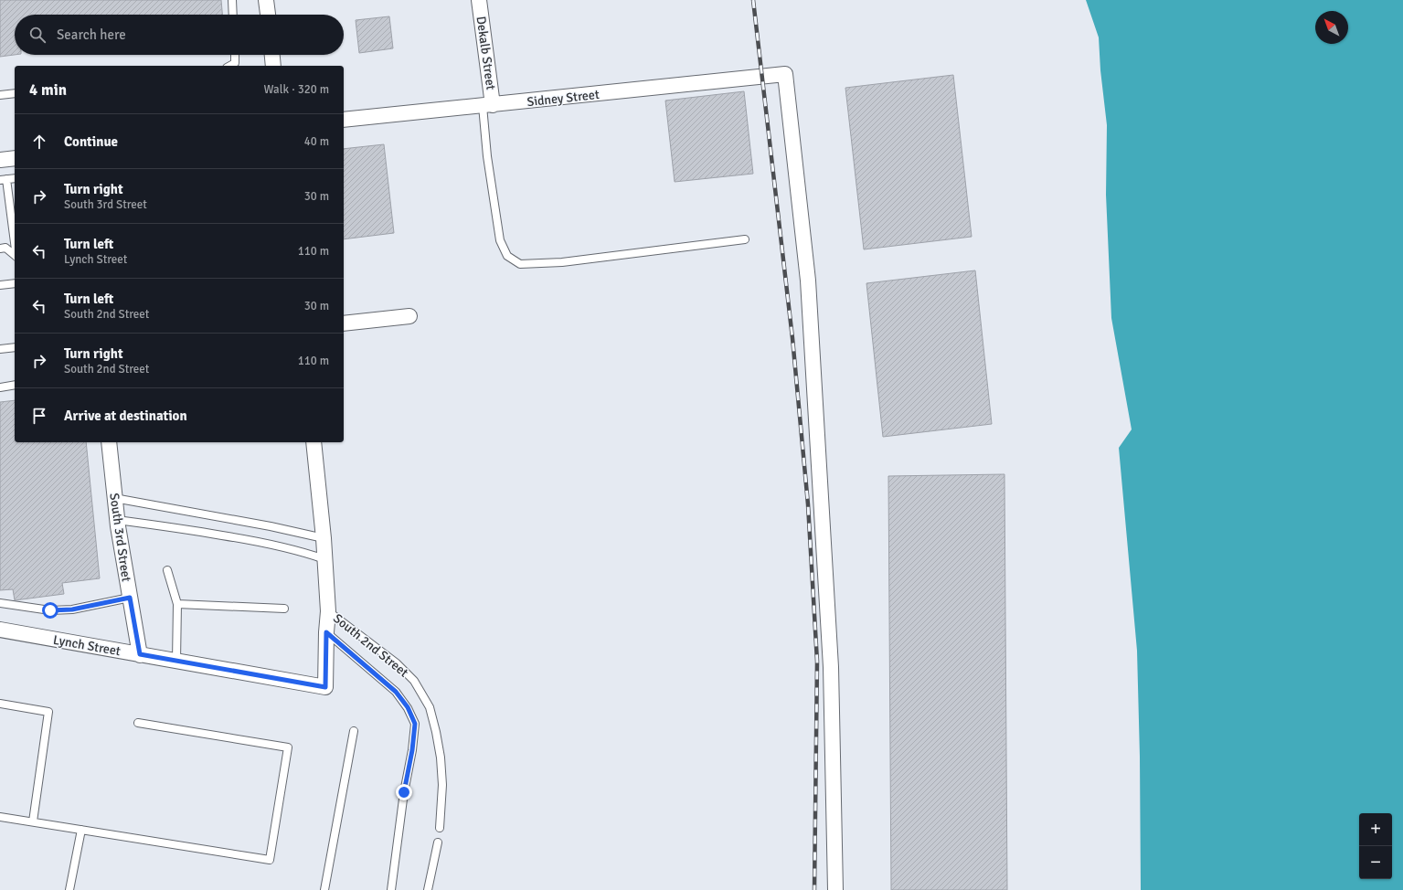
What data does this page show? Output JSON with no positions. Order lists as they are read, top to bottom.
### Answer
{
  "streets": {
    "street": [
      "Dekalb Street",
      "Sidney Street",
      "South 3rd Street",
      "Lynch Street",
      "South 2nd Street"
    ]
  },
  "crossings": [
    ["Dekalb Street", "Sidney Street"],
    ["South 3rd Street", "Lynch Street"],
    ["Lynch Street", "South 2nd Street"]
  ],
  "north": "top left",
  "page": {
    "search": "Search here",
    "heading": ["4 min", "Walk · 320 m"],
    "list": [
      ["Continue", "40 m"],
      ["Turn right", "South 3rd Street", "30 m"],
      ["Turn left", "Lynch Street", "110 m"],
      ["Turn left", "South 2nd Street", "30 m"],
      ["Turn right", "South 2nd Street", "110 m"],
      "Arrive at destination"
    ],
    "map_buttons": ["+", "−"]
  }
}
